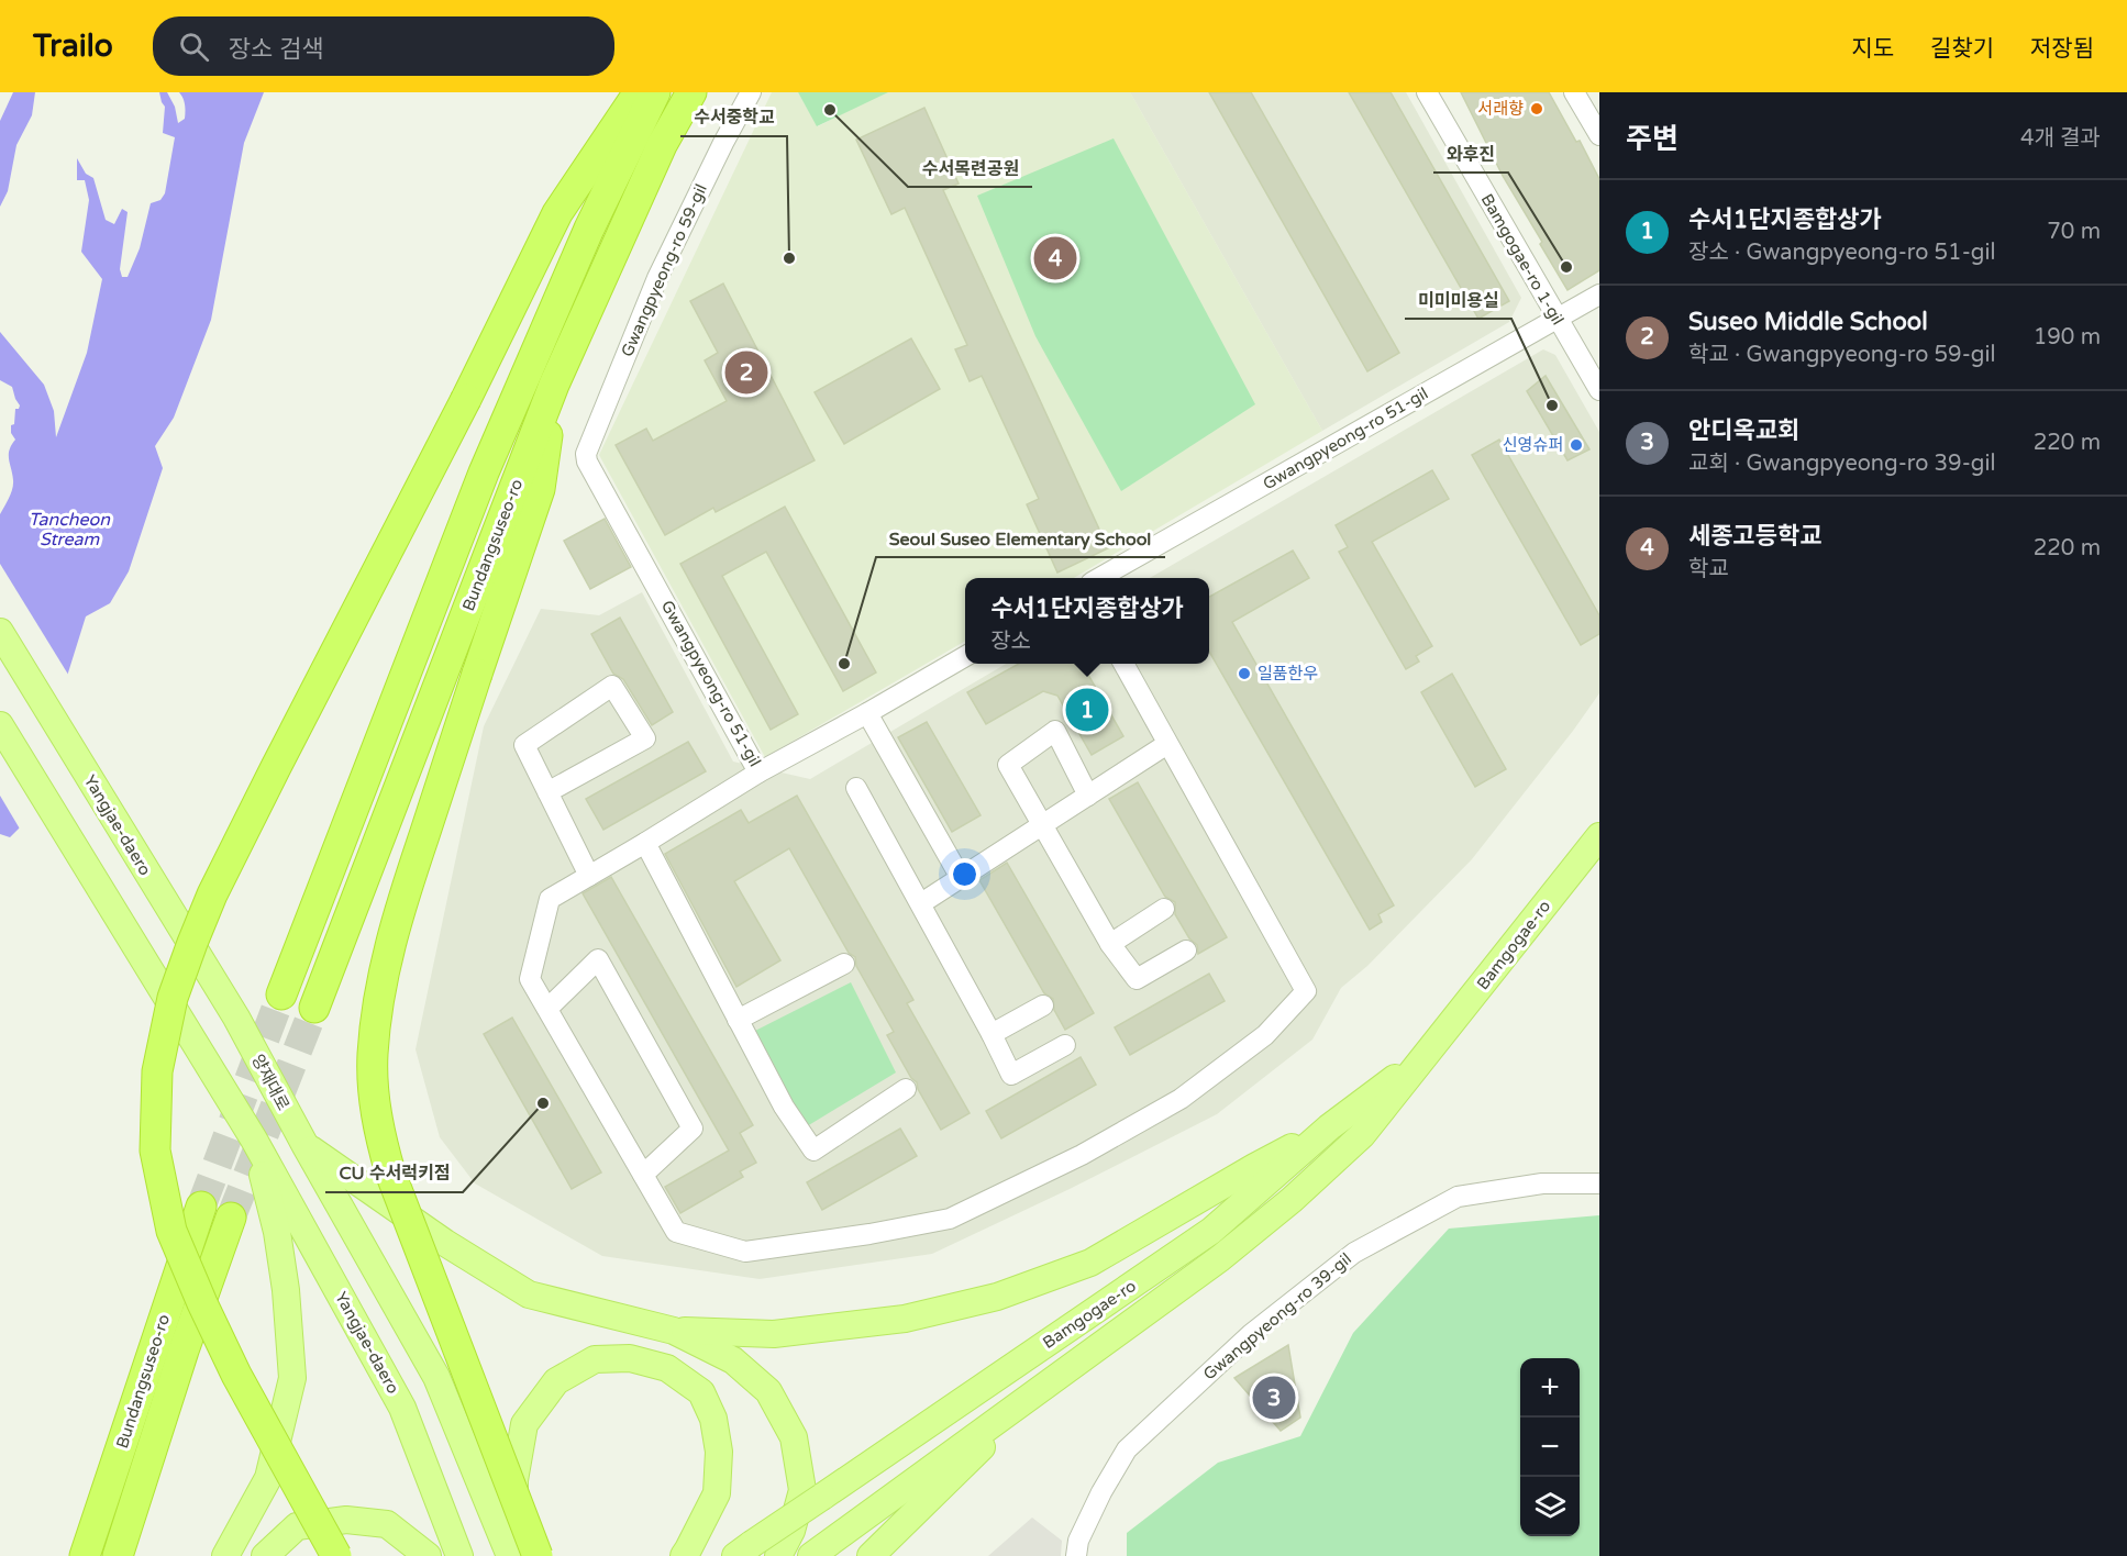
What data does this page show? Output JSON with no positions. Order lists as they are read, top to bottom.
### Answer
{
  "streets": {
    "highway": ["Bundangsuseo-ro"],
    "main road": ["Yangjae-daero", "Bamgogae-ro", "양재대로"],
    "street": [
      "Bamgogae-ro 1-gil",
      "Gwangpyeong-ro 59-gil",
      "Gwangpyeong-ro 51-gil",
      "Gwangpyeong-ro 39-gil"
    ]
  },
  "crossings": [
    ["Bamgogae-ro 1-gil", "Gwangpyeong-ro 51-gil"],
    ["Gwangpyeong-ro 59-gil", "Gwangpyeong-ro 51-gil"],
    ["Yangjae-daero", "양재대로"]
  ],
  "water": ["Tancheon Stream"],
  "places": [
    "서래향",
    "수서목련공원",
    "수서중학교",
    "와후진",
    "미미미용실",
    "신영슈퍼",
    "Seoul Suseo Elementary School",
    "일품한우",
    "CU 수서럭키점"
  ],
  "page": {
    "header": "Trailo",
    "search": "장소 검색",
    "nav": ["지도", "길찾기", "저장됨"],
    "heading": ["주변", "4개 결과"],
    "list": [
      {
        "mark": "1",
        "name": "수서1단지종합상가",
        "note": "장소 · Gwangpyeong-ro 51-gil",
        "value": "70 m"
      },
      {
        "mark": "2",
        "name": "Suseo Middle School",
        "note": "학교 · Gwangpyeong-ro 59-gil",
        "value": "190 m"
      },
      {
        "mark": "3",
        "name": "안디옥교회",
        "note": "교회 · Gwangpyeong-ro 39-gil",
        "value": "220 m"
      },
      {
        "mark": "4",
        "name": "세종고등학교",
        "note": "학교",
        "value": "220 m"
      }
    ],
    "pins": [
      "4",
      "2",
      "1",
      "3"
    ],
    "popup": ["수서1단지종합상가", "장소"],
    "map_buttons": ["+", "−"]
  }
}
